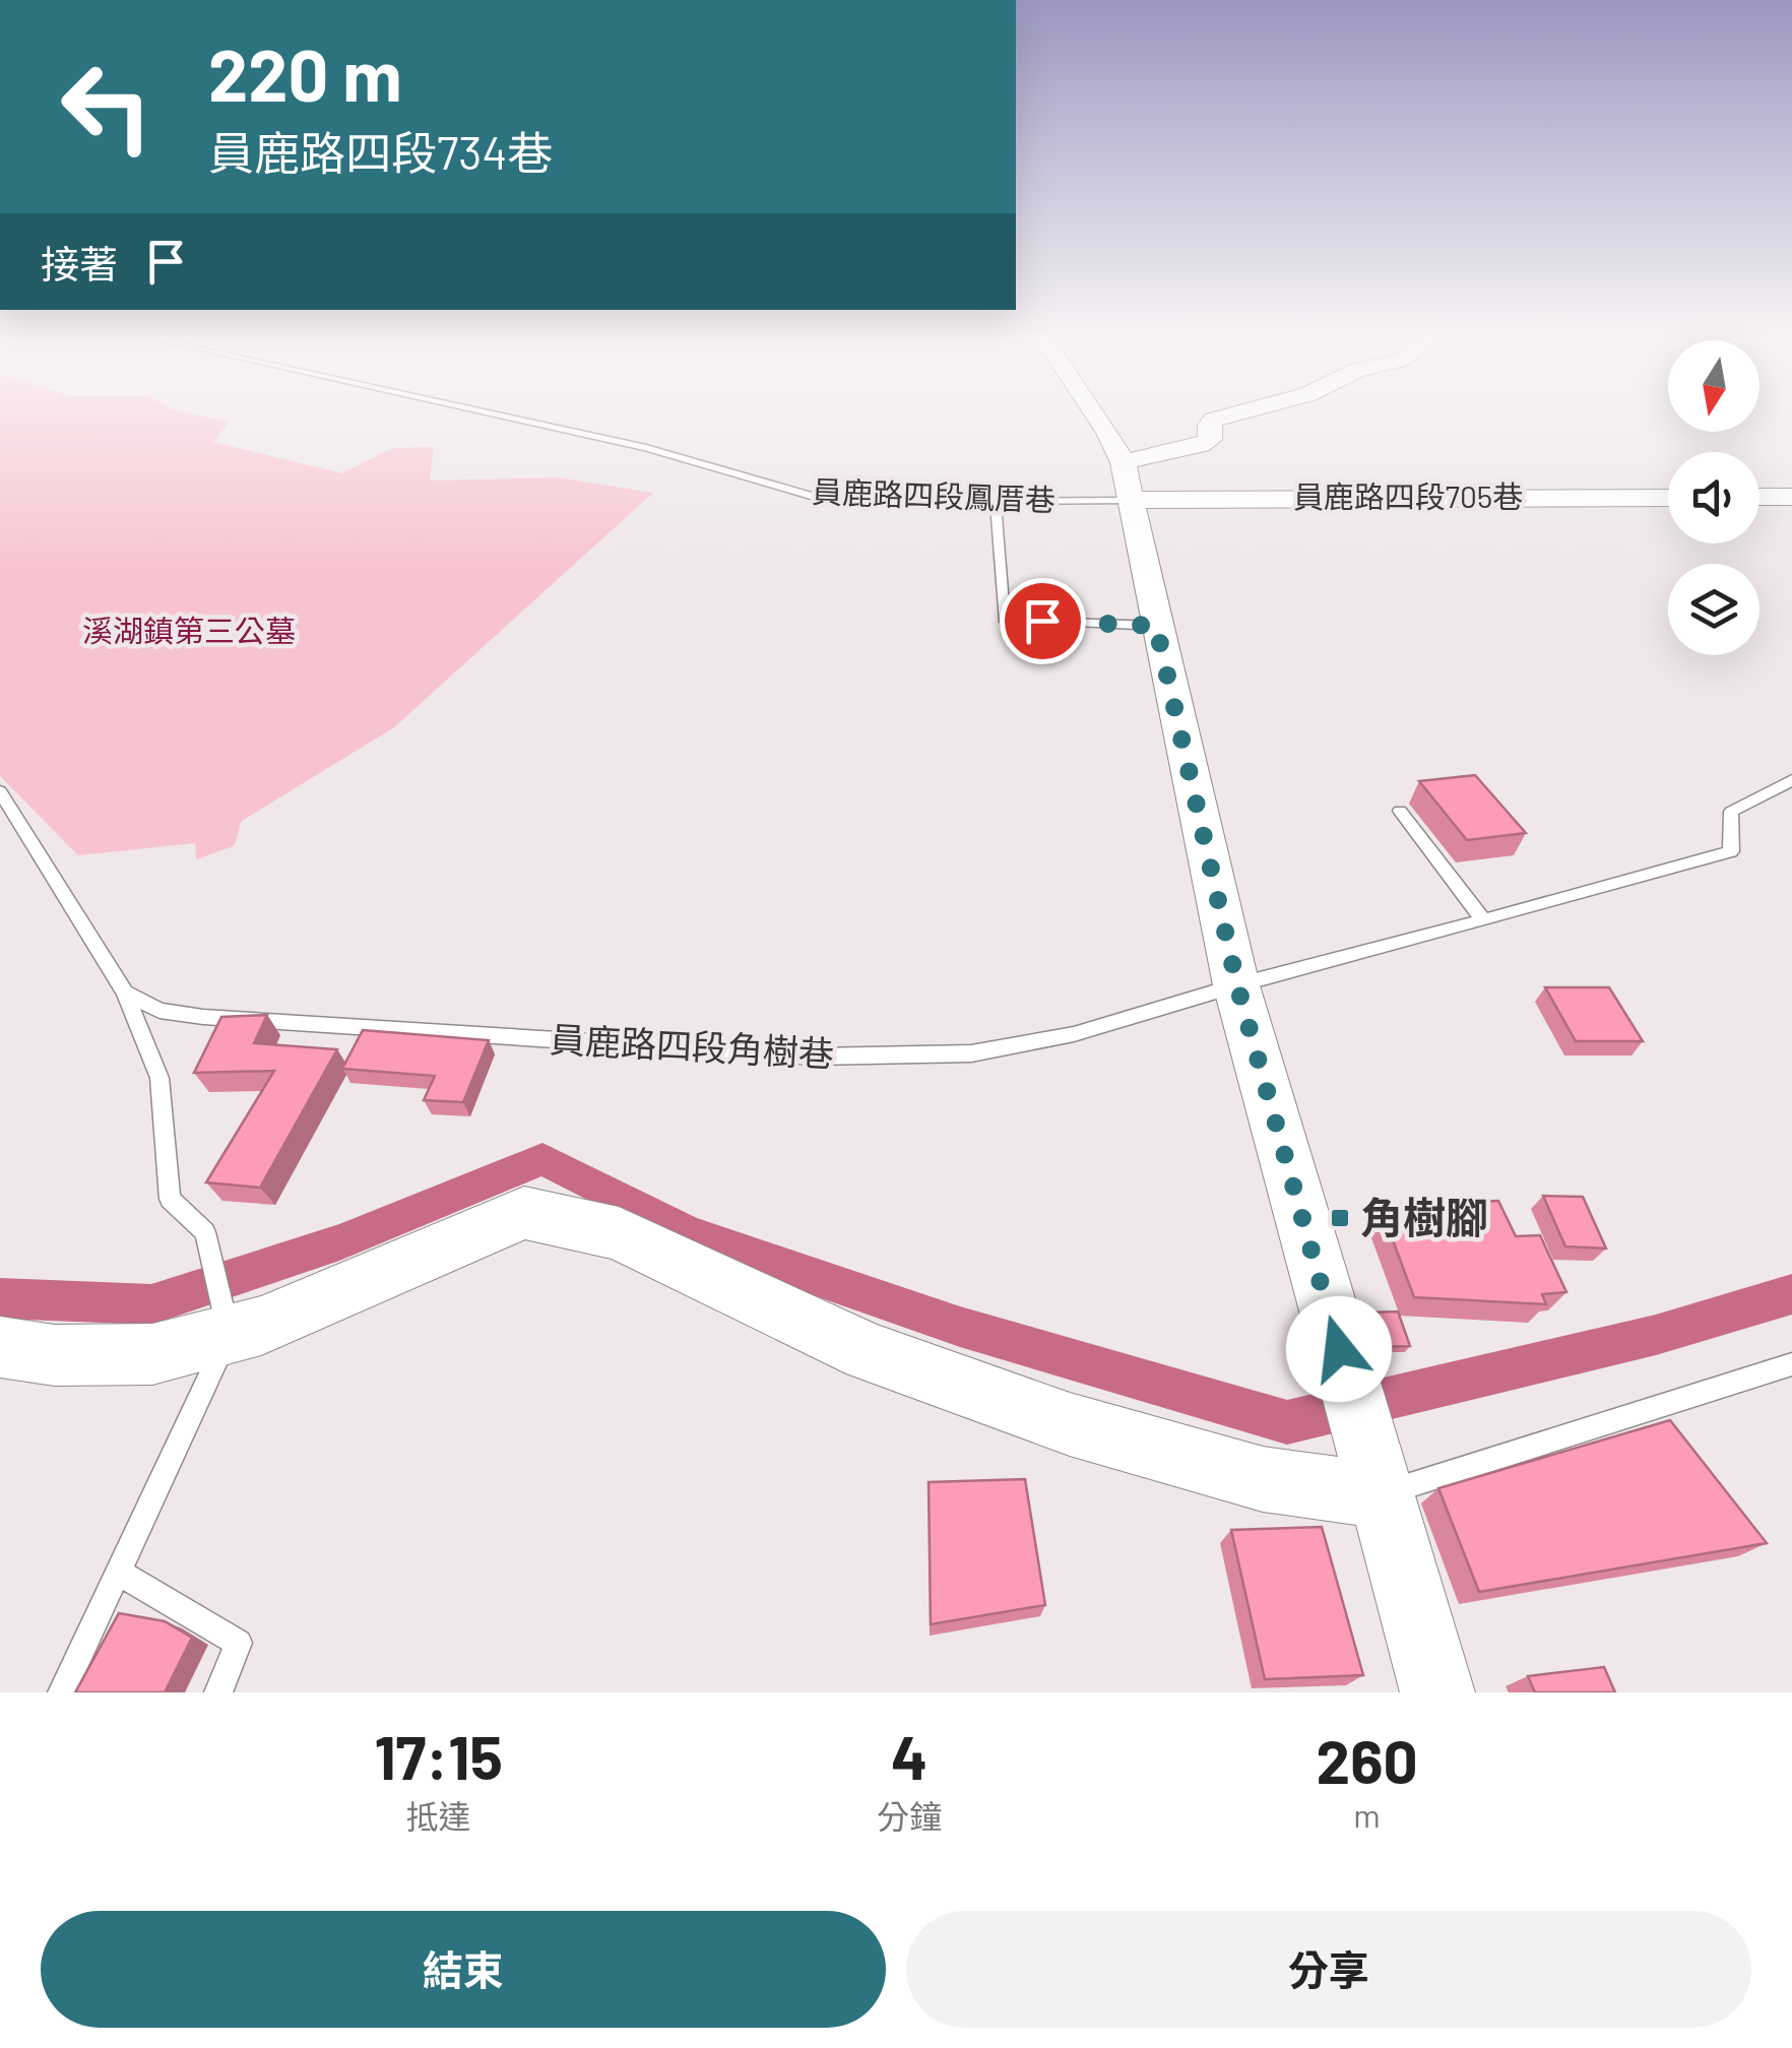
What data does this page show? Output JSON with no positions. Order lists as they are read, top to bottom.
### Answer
{
  "streets": {
    "street": ["員鹿路四段705巷"],
    "lane": ["員鹿路四段鳳厝巷", "員鹿路四段角樹巷"]
  },
  "crossings": [
    ["員鹿路四段鳳厝巷", "員鹿路四段705巷"]
  ],
  "parks": ["溪湖鎮第三公墓"],
  "places": {
    "transit": ["角樹腳"]
  },
  "north": "bottom",
  "page": {
    "turn": ["220 m", "員鹿路四段734巷"],
    "then": "接著",
    "eta": [
      "17:15",
      "抵達",
      "4",
      "分鐘",
      "260",
      "m"
    ],
    "buttons": ["結束", "分享"]
  }
}
